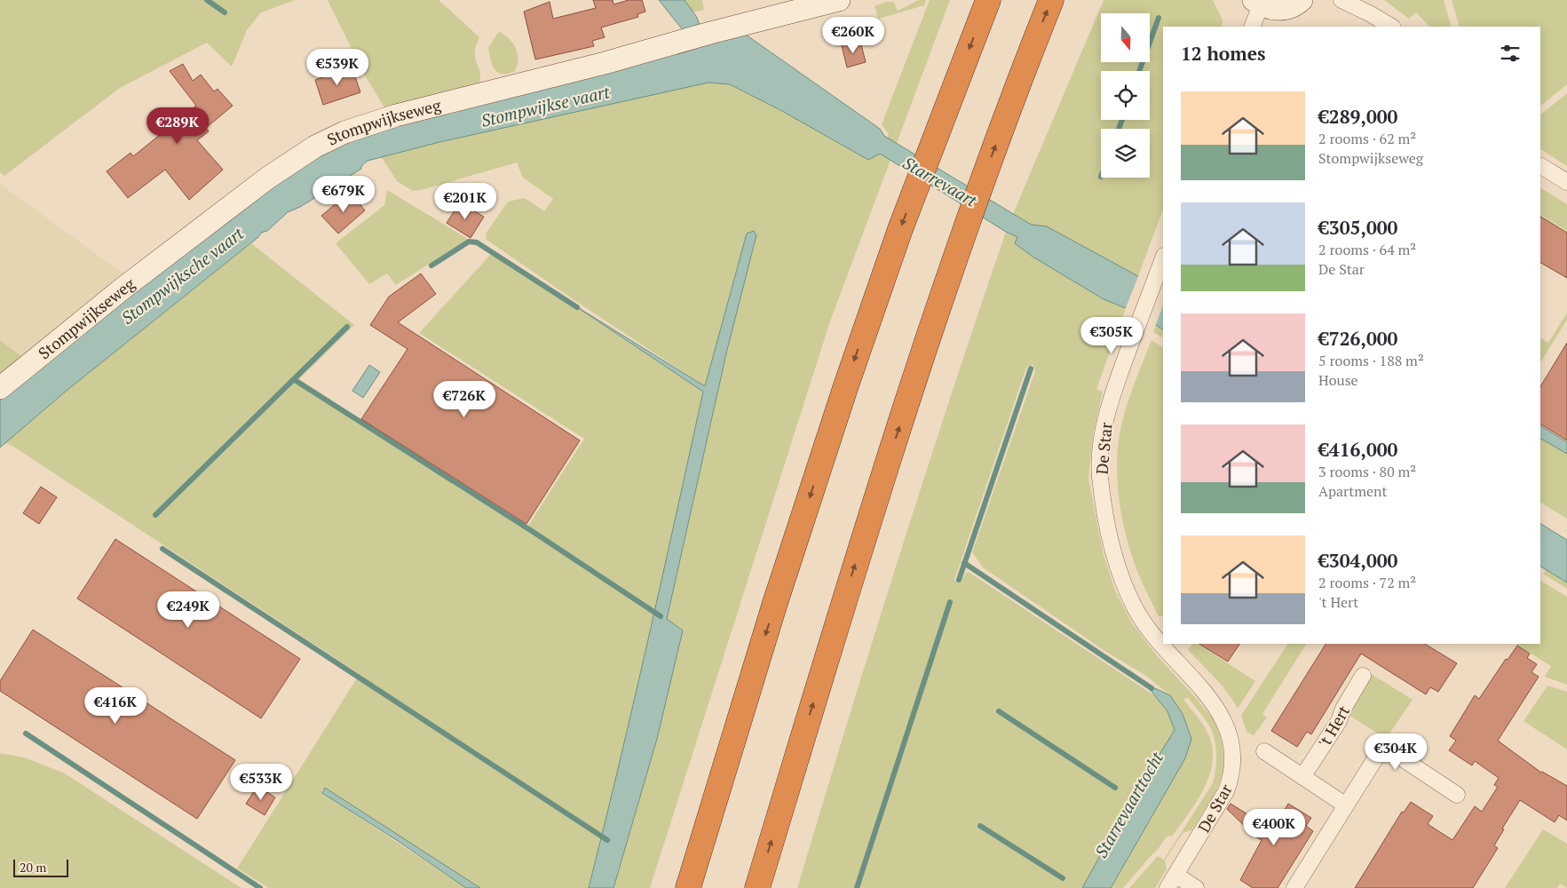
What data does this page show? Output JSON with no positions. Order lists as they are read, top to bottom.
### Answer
{
  "streets": {
    "street": ["Stompwijkseweg", "De Star", "'t Hert"]
  },
  "water": [
    "Stompwijkse vaart",
    "Starrevaart",
    "Stompwijksche vaart",
    "Starrevaarttocht"
  ],
  "scale_bar": "20 m",
  "north": "bottom",
  "page": {
    "price": [
      "€260K",
      "€539K",
      "€289K",
      "€679K",
      "€201K",
      "€305K",
      "€726K",
      "€249K",
      "€416K",
      "€304K",
      "€533K",
      "€400K"
    ],
    "heading": "12 homes",
    "list": [
      {
        "name": "€289,000",
        "note": "2 rooms · 62 m² · Stompwijkseweg"
      },
      {
        "name": "€305,000",
        "note": "2 rooms · 64 m² · De Star"
      },
      {
        "name": "€726,000",
        "note": "5 rooms · 188 m² · House"
      },
      {
        "name": "€416,000",
        "note": "3 rooms · 80 m² · Apartment"
      },
      {
        "name": "€304,000",
        "note": "2 rooms · 72 m² · 't Hert"
      }
    ],
    "scale": "20 m"
  }
}
